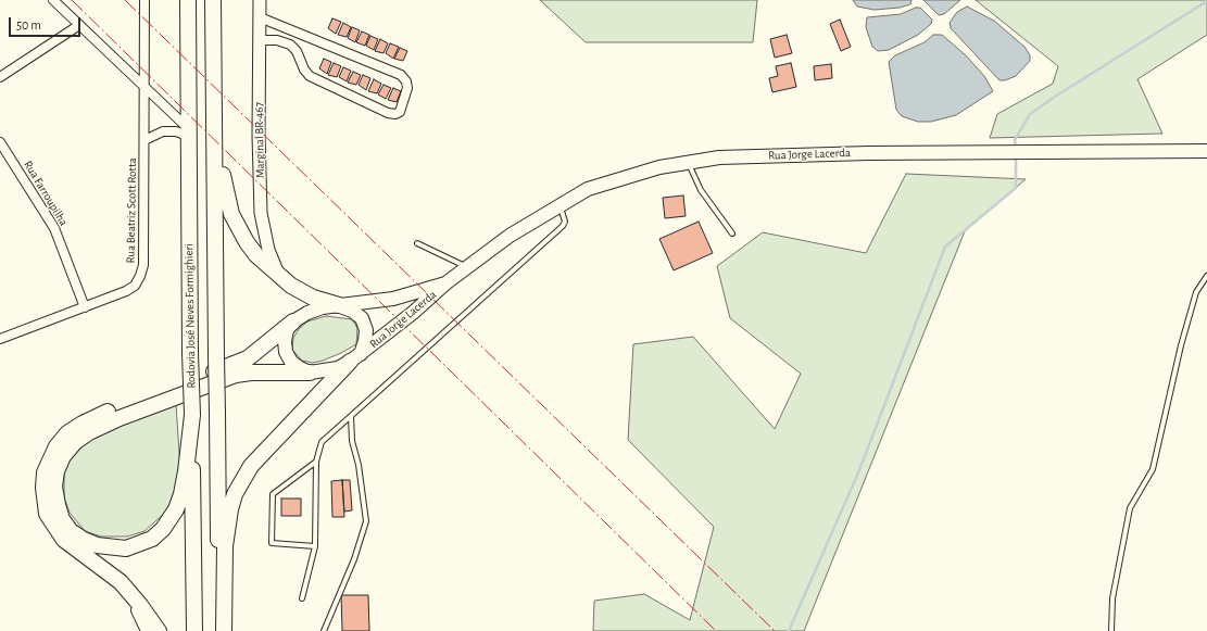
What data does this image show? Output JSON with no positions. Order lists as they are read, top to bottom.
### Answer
{
  "streets": {
    "highway": ["Rodovia José Neves Formighieri"],
    "main road": ["Marginal BR-467", "Rua Jorge Lacerda"],
    "street": ["Rua Farroupilha", "Rua Beatriz Scott Rotta"]
  },
  "crossings": [
    ["Rua Farroupilha", "Rua Beatriz Scott Rotta"]
  ],
  "scale_bar": "50 m"
}
